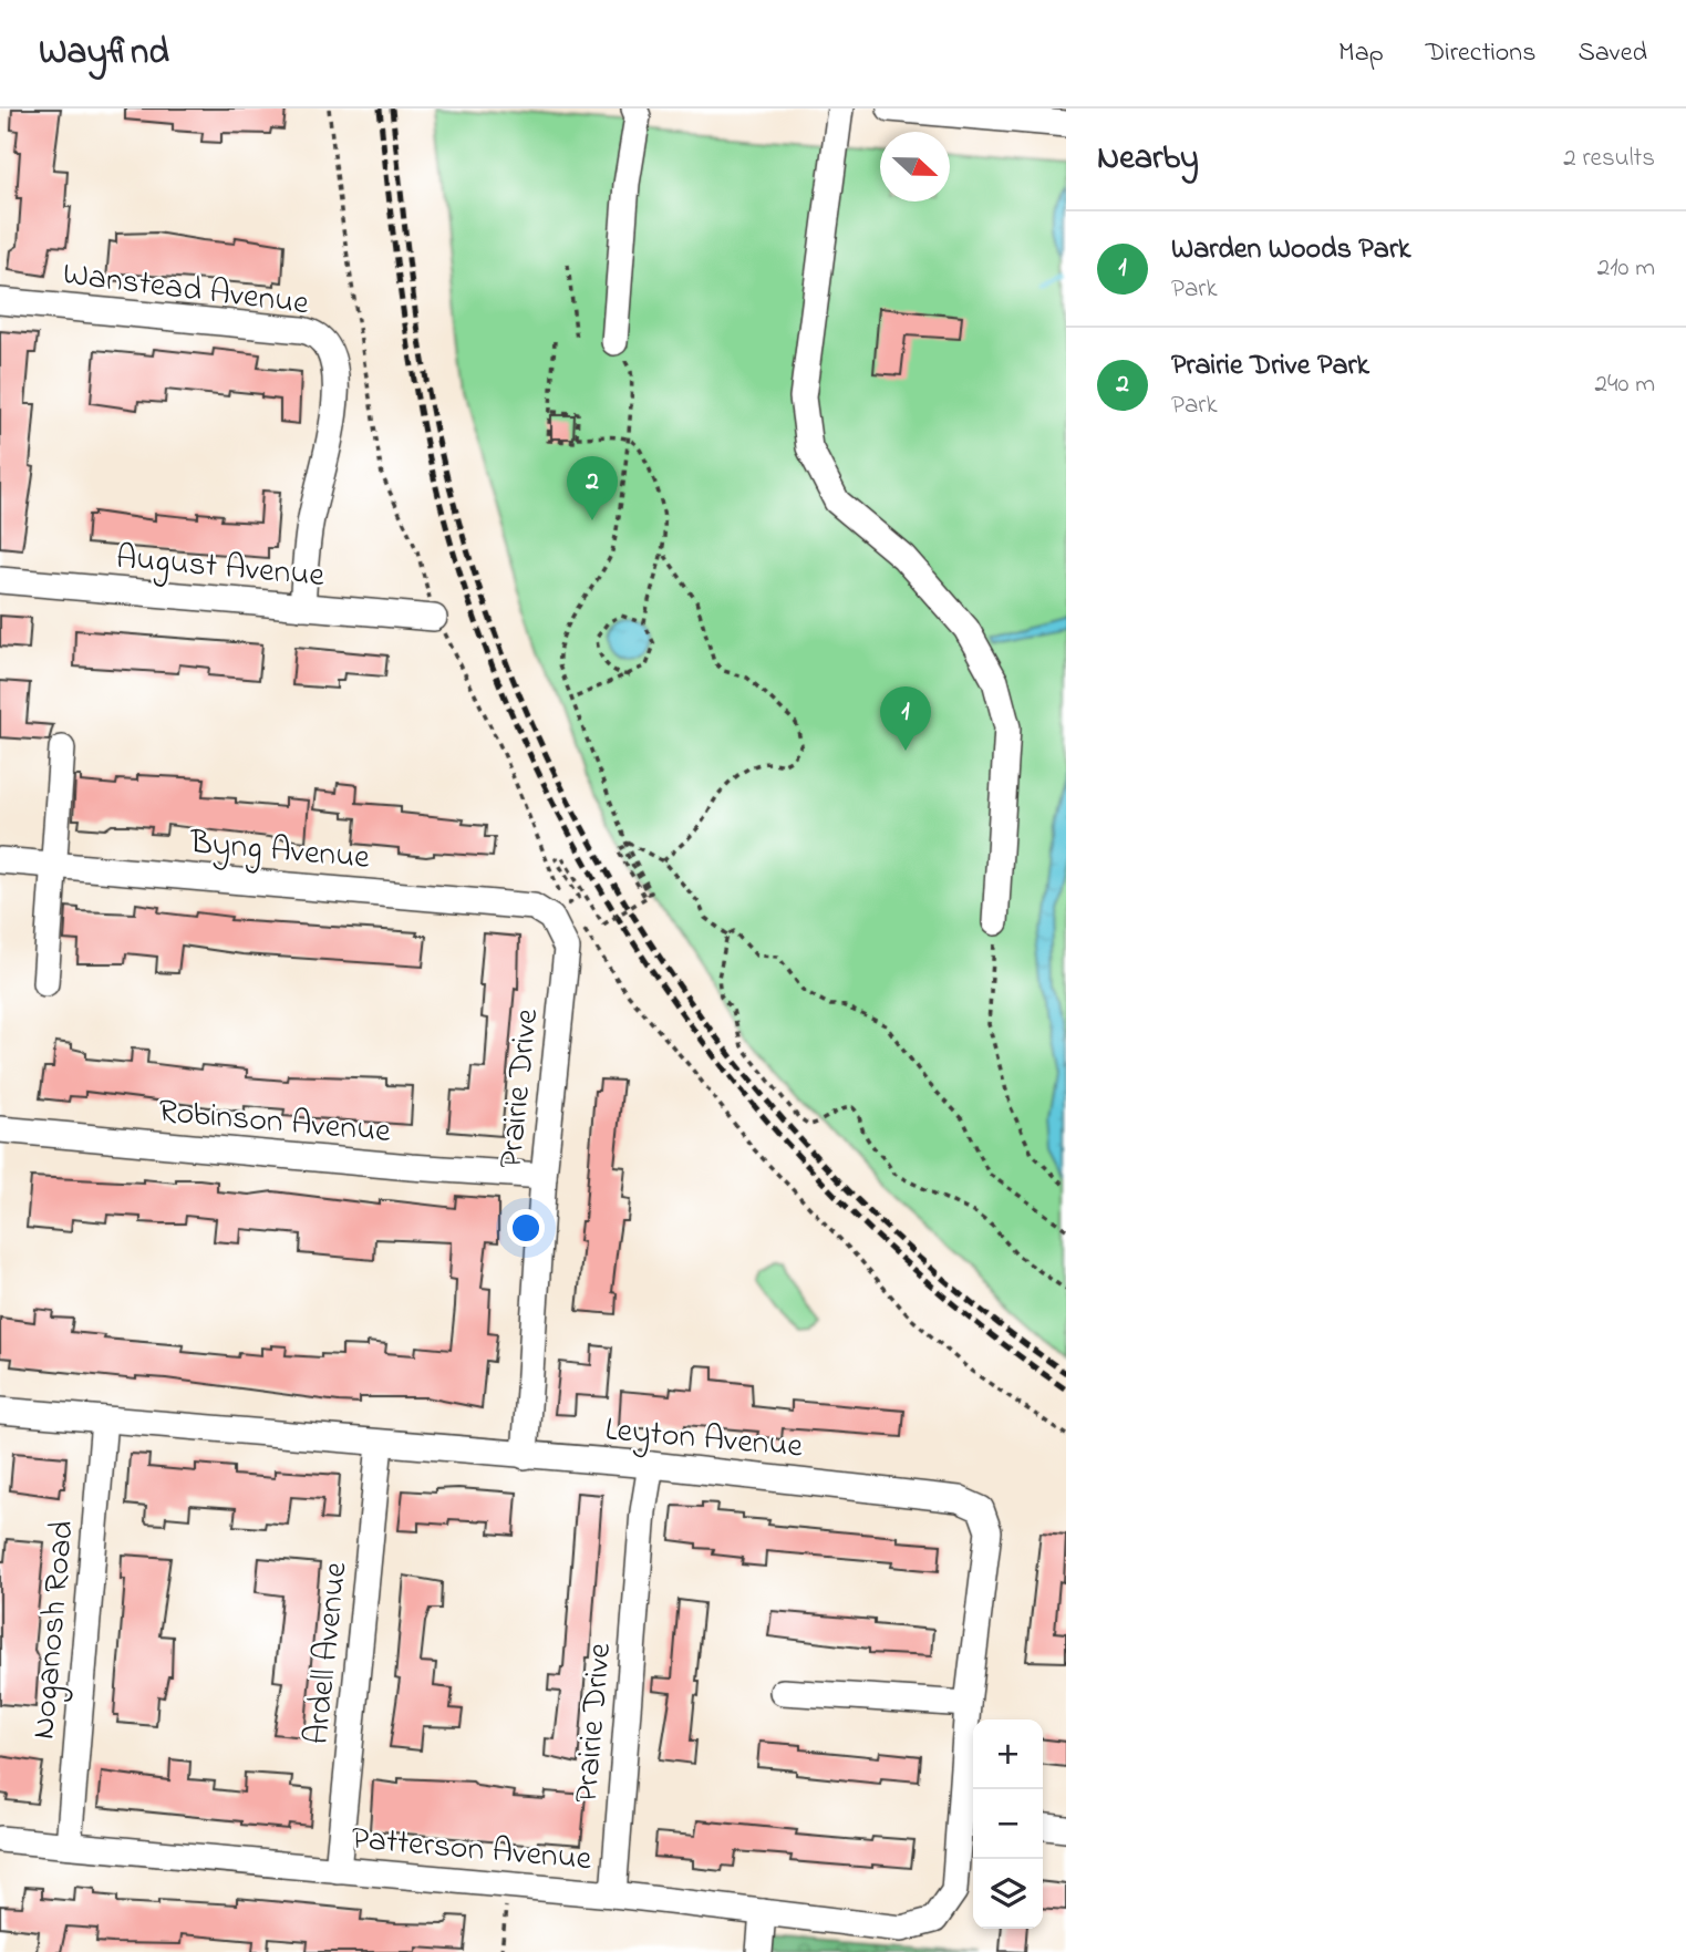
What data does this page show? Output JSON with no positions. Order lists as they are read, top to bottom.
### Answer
{
  "streets": {
    "street": [
      "Wanstead Avenue",
      "August Avenue",
      "Byng Avenue",
      "Prairie Drive",
      "Robinson Avenue",
      "Leyton Avenue",
      "Noganosh Road",
      "Ardell Avenue",
      "Patterson Avenue"
    ]
  },
  "crossings": [
    ["Wanstead Avenue", "August Avenue"],
    ["Byng Avenue", "Prairie Drive"],
    ["Prairie Drive", "Robinson Avenue"],
    ["Prairie Drive", "Leyton Avenue"],
    ["Prairie Drive", "Patterson Avenue"],
    ["Leyton Avenue", "Noganosh Road"],
    ["Leyton Avenue", "Ardell Avenue"],
    ["Leyton Avenue", "Patterson Avenue"],
    ["Noganosh Road", "Patterson Avenue"],
    ["Ardell Avenue", "Patterson Avenue"]
  ],
  "north": "right",
  "page": {
    "header": "Wayfind",
    "nav": ["Map", "Directions", "Saved"],
    "heading": ["Nearby", "2 results"],
    "list": [
      {
        "mark": "1",
        "name": "Warden Woods Park",
        "note": "Park",
        "value": "210 m"
      },
      {
        "mark": "2",
        "name": "Prairie Drive Park",
        "note": "Park",
        "value": "240 m"
      }
    ],
    "pins": ["2", "1"],
    "map_buttons": ["+", "−"]
  }
}
